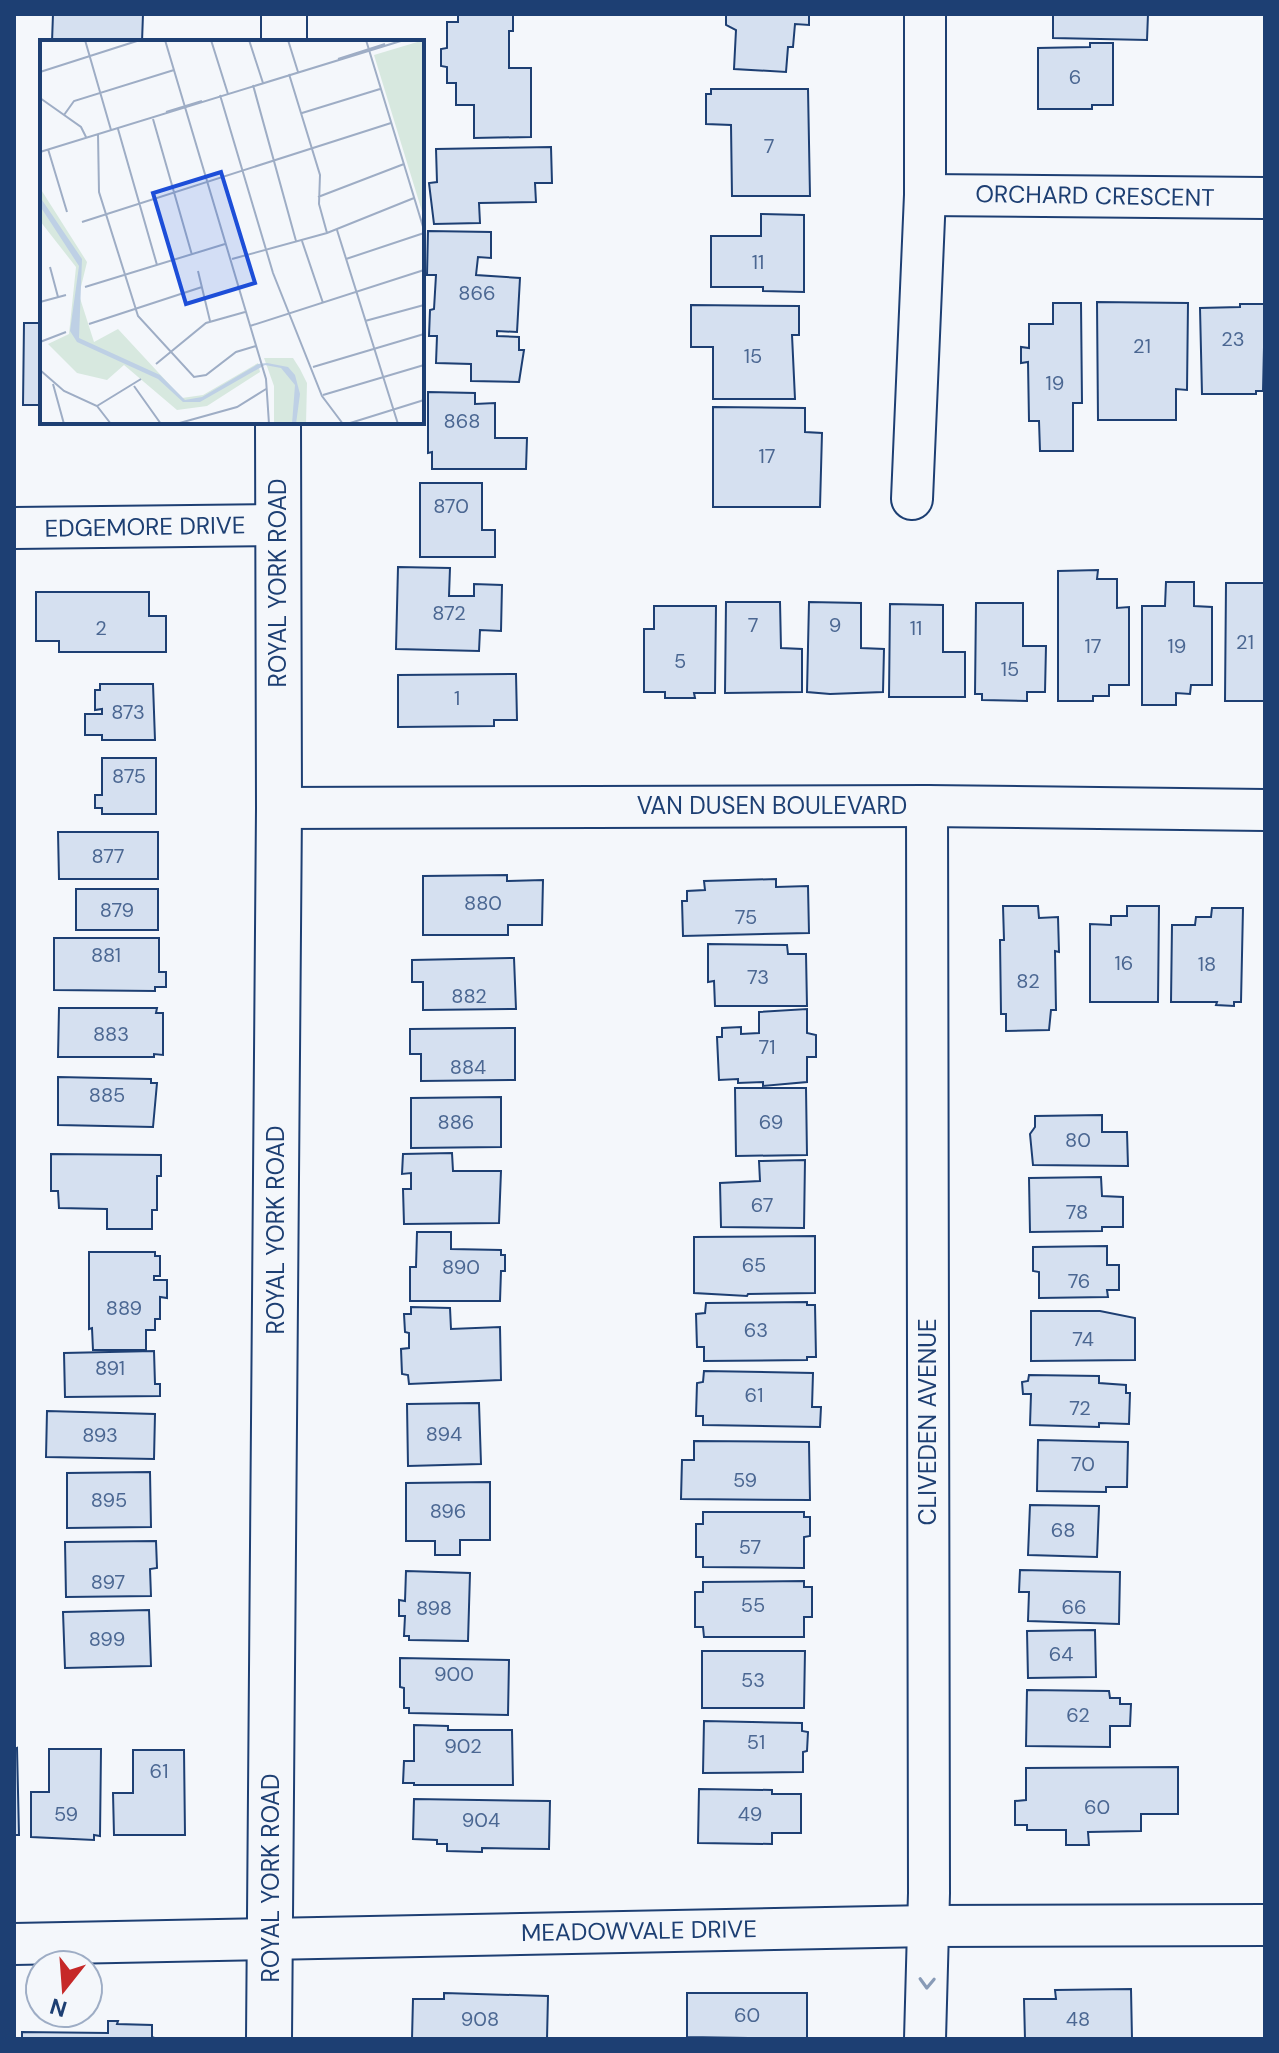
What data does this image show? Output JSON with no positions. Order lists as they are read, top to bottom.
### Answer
{
  "streets": {
    "main road": ["ROYAL YORK ROAD"],
    "street": [
      "ORCHARD CRESCENT",
      "EDGEMORE DRIVE",
      "VAN DUSEN BOULEVARD",
      "CLIVEDEN AVENUE",
      "MEADOWVALE DRIVE"
    ]
  },
  "crossings": [
    ["EDGEMORE DRIVE", "ROYAL YORK ROAD"],
    ["ROYAL YORK ROAD", "VAN DUSEN BOULEVARD"],
    ["ROYAL YORK ROAD", "MEADOWVALE DRIVE"],
    ["VAN DUSEN BOULEVARD", "CLIVEDEN AVENUE"],
    ["CLIVEDEN AVENUE", "MEADOWVALE DRIVE"]
  ],
  "house_numbers": [
    "6",
    "7",
    "11",
    "866",
    "23",
    "21",
    "15",
    "19",
    "868",
    "17",
    "870",
    "872",
    "7",
    "9",
    "2",
    "11",
    "21",
    "17",
    "19",
    "5",
    "15",
    "1",
    "873",
    "875",
    "877",
    "880",
    "879",
    "75",
    "881",
    "16",
    "18",
    "73",
    "82",
    "882",
    "883",
    "71",
    "884",
    "885",
    "886",
    "69",
    "80",
    "67",
    "78",
    "65",
    "890",
    "76",
    "889",
    "63",
    "74",
    "891",
    "61",
    "72",
    "894",
    "893",
    "70",
    "59",
    "895",
    "896",
    "68",
    "57",
    "897",
    "55",
    "66",
    "898",
    "899",
    "64",
    "900",
    "53",
    "62",
    "51",
    "902",
    "61",
    "60",
    "59",
    "49",
    "904",
    "60",
    "908",
    "48"
  ],
  "north": "bottom"
}
